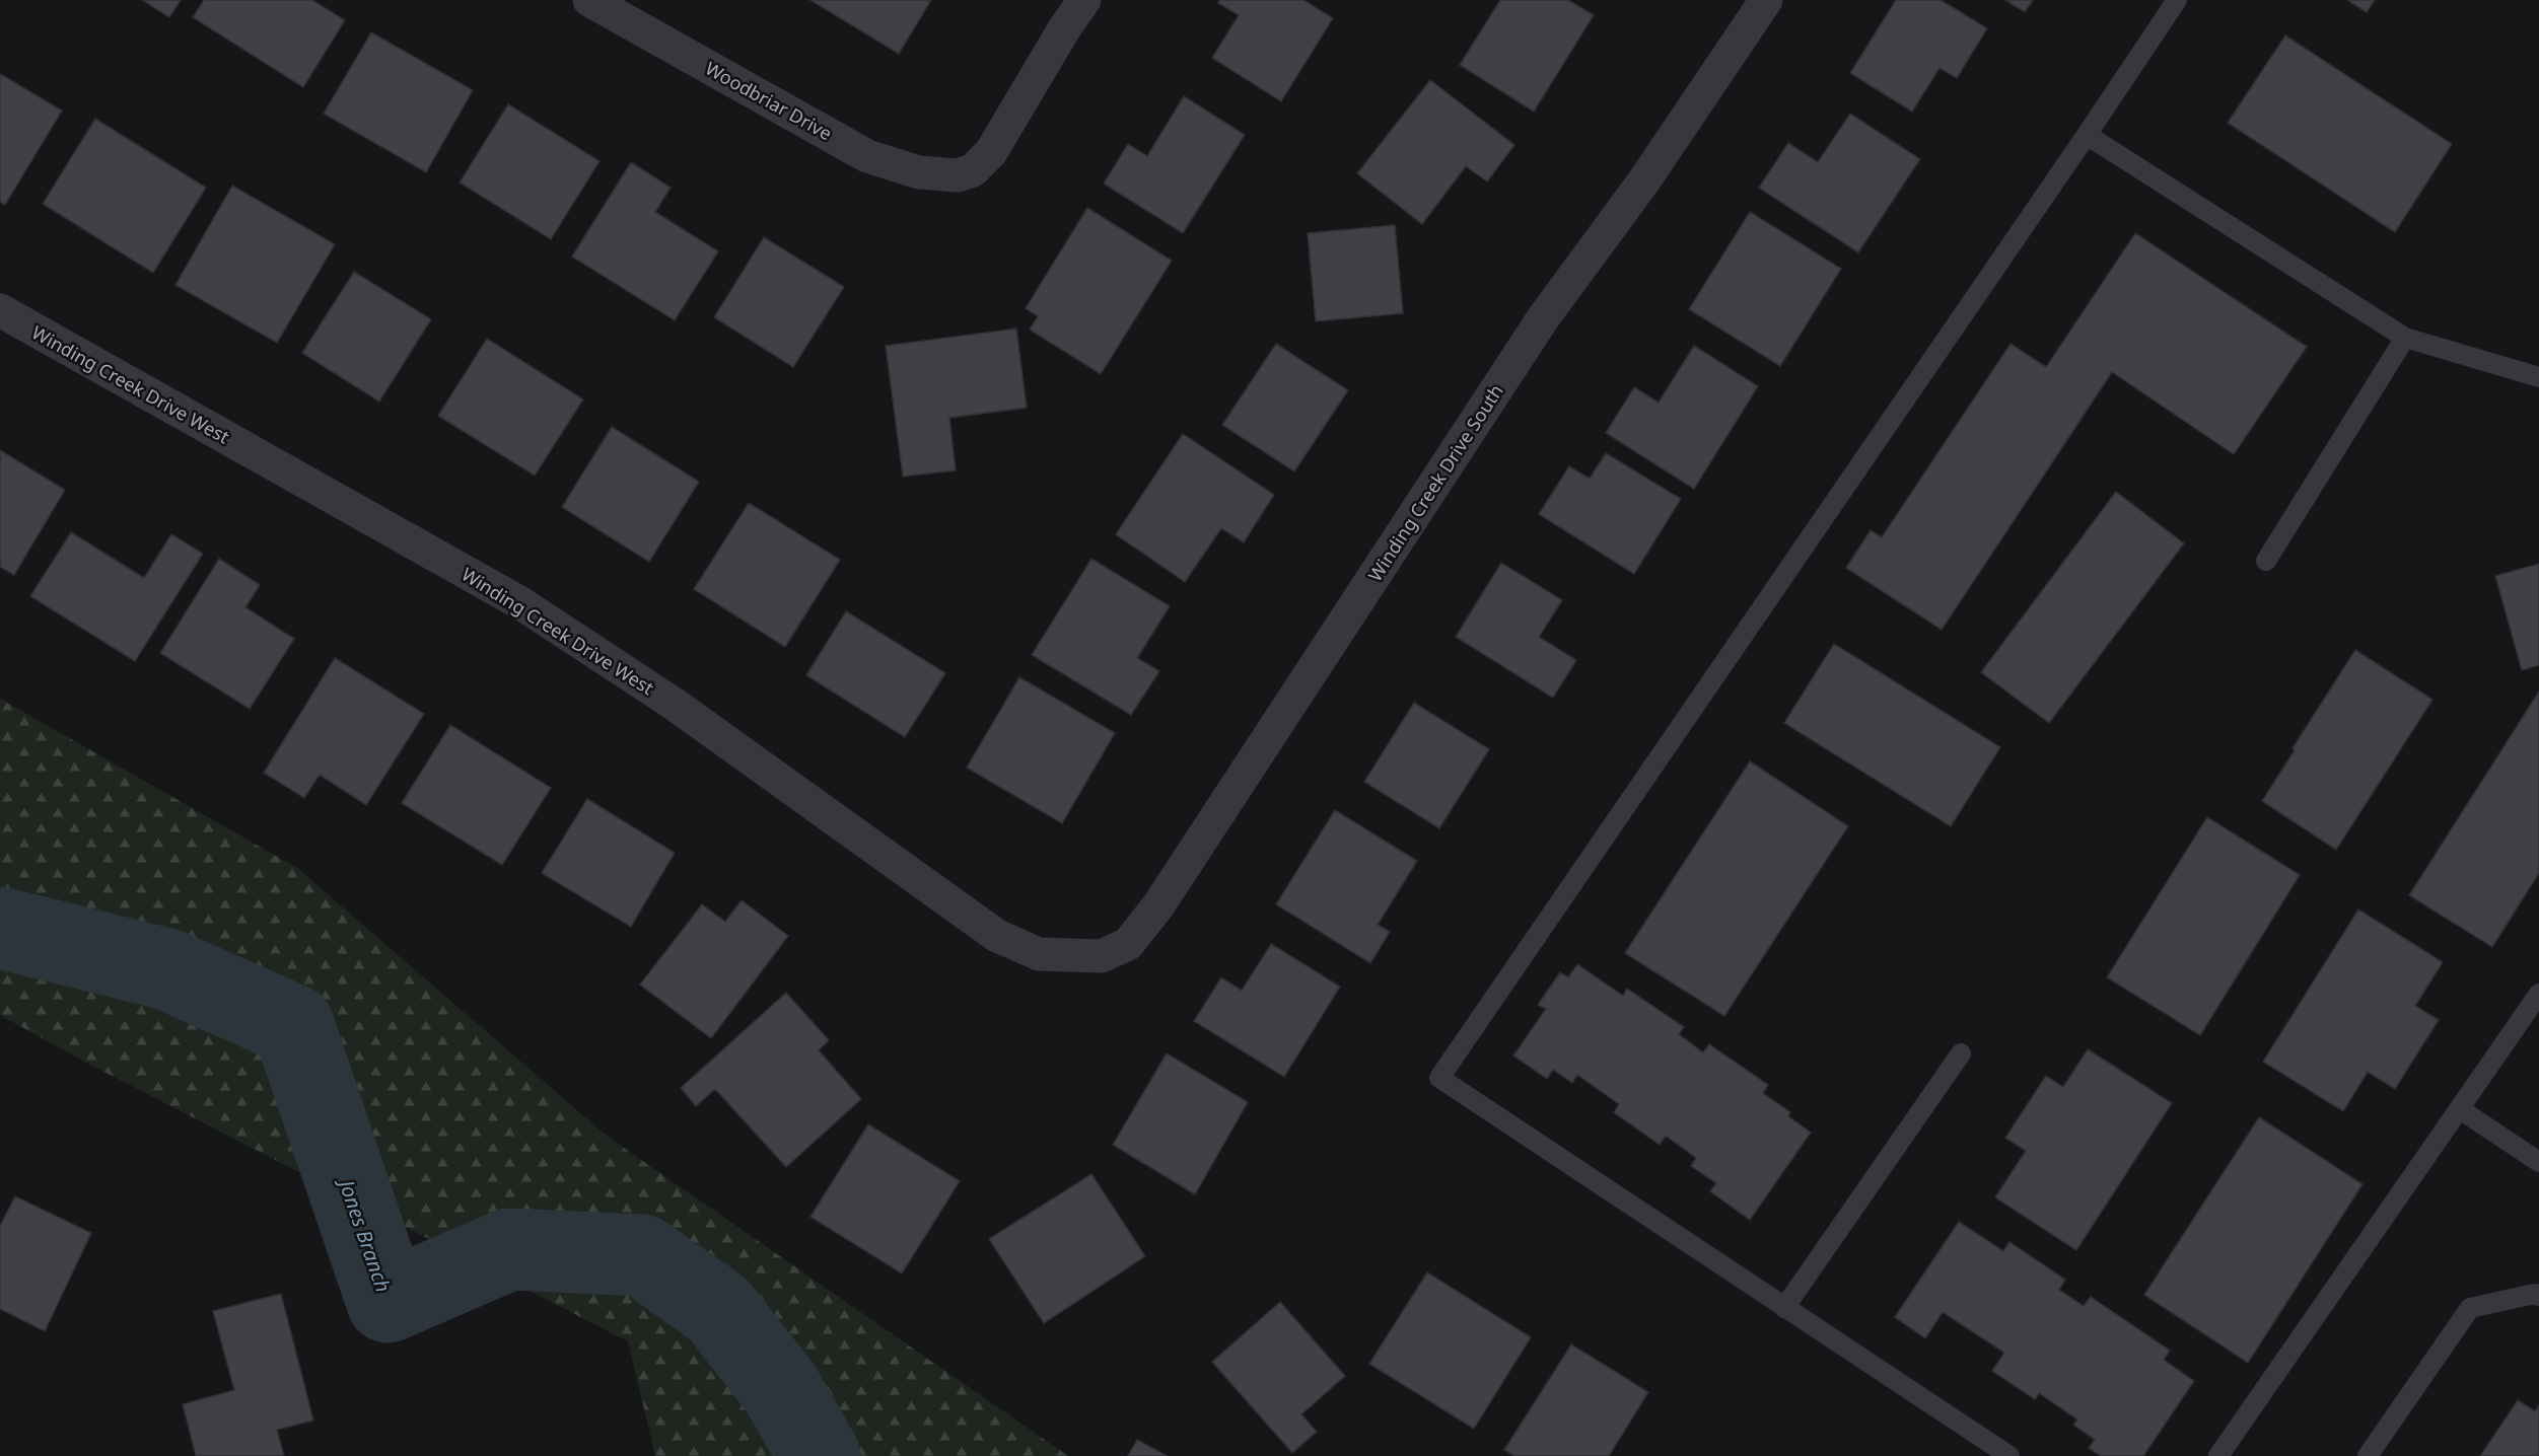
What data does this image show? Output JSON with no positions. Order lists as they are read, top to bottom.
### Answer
{
  "streets": {
    "street": ["Woodbriar Drive", "Winding Creek Drive West", "Winding Creek Drive South"]
  },
  "crossings": [
    ["Winding Creek Drive West", "Winding Creek Drive South"]
  ],
  "water": ["Jones Branch"]
}
